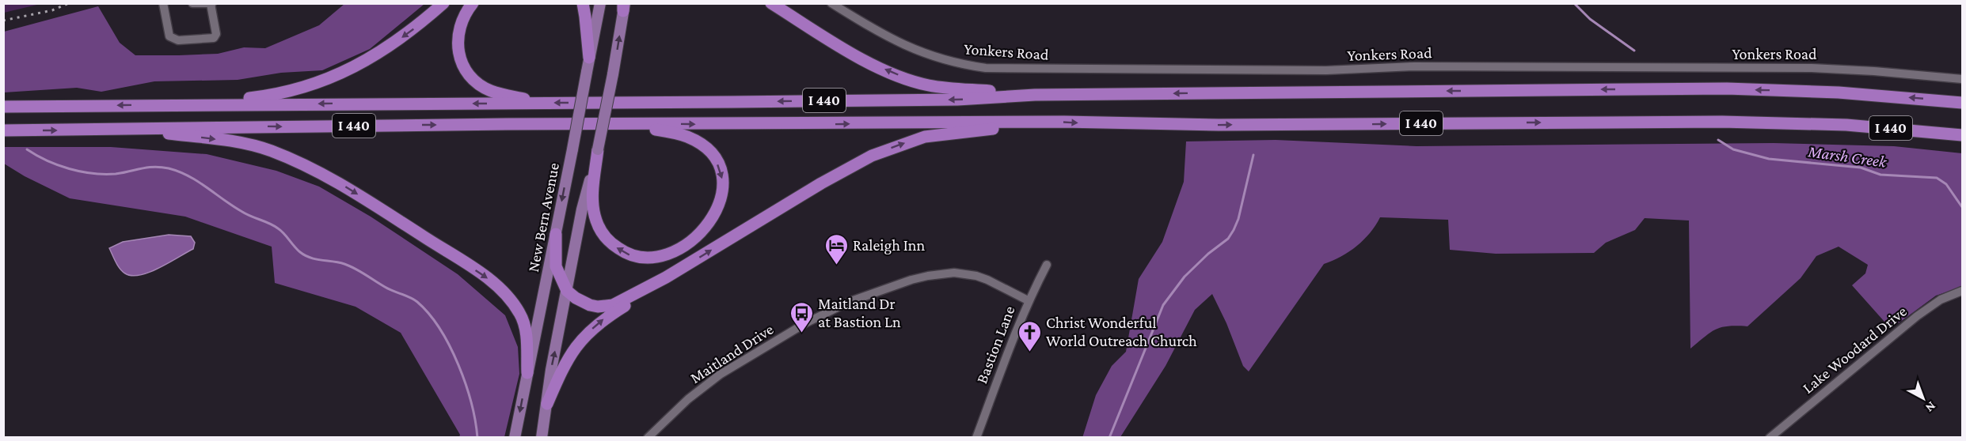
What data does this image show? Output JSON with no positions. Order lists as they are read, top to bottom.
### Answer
{
  "streets": {
    "highway": ["I 440"],
    "main road": ["New Bern Avenue"],
    "street": [
      "Yonkers Road",
      "Bastion Lane",
      "Lake Woodard Drive",
      "Maitland Drive"
    ]
  },
  "crossings": [
    ["Bastion Lane", "Maitland Drive"]
  ],
  "water": ["Marsh Creek"],
  "places": {
    "hotel": ["Raleigh Inn"],
    "bus stop": ["Maitland Dr at Bastion Ln"],
    "church": ["Christ Wonderful World Outreach Church"]
  },
  "north": "bottom right"
}
